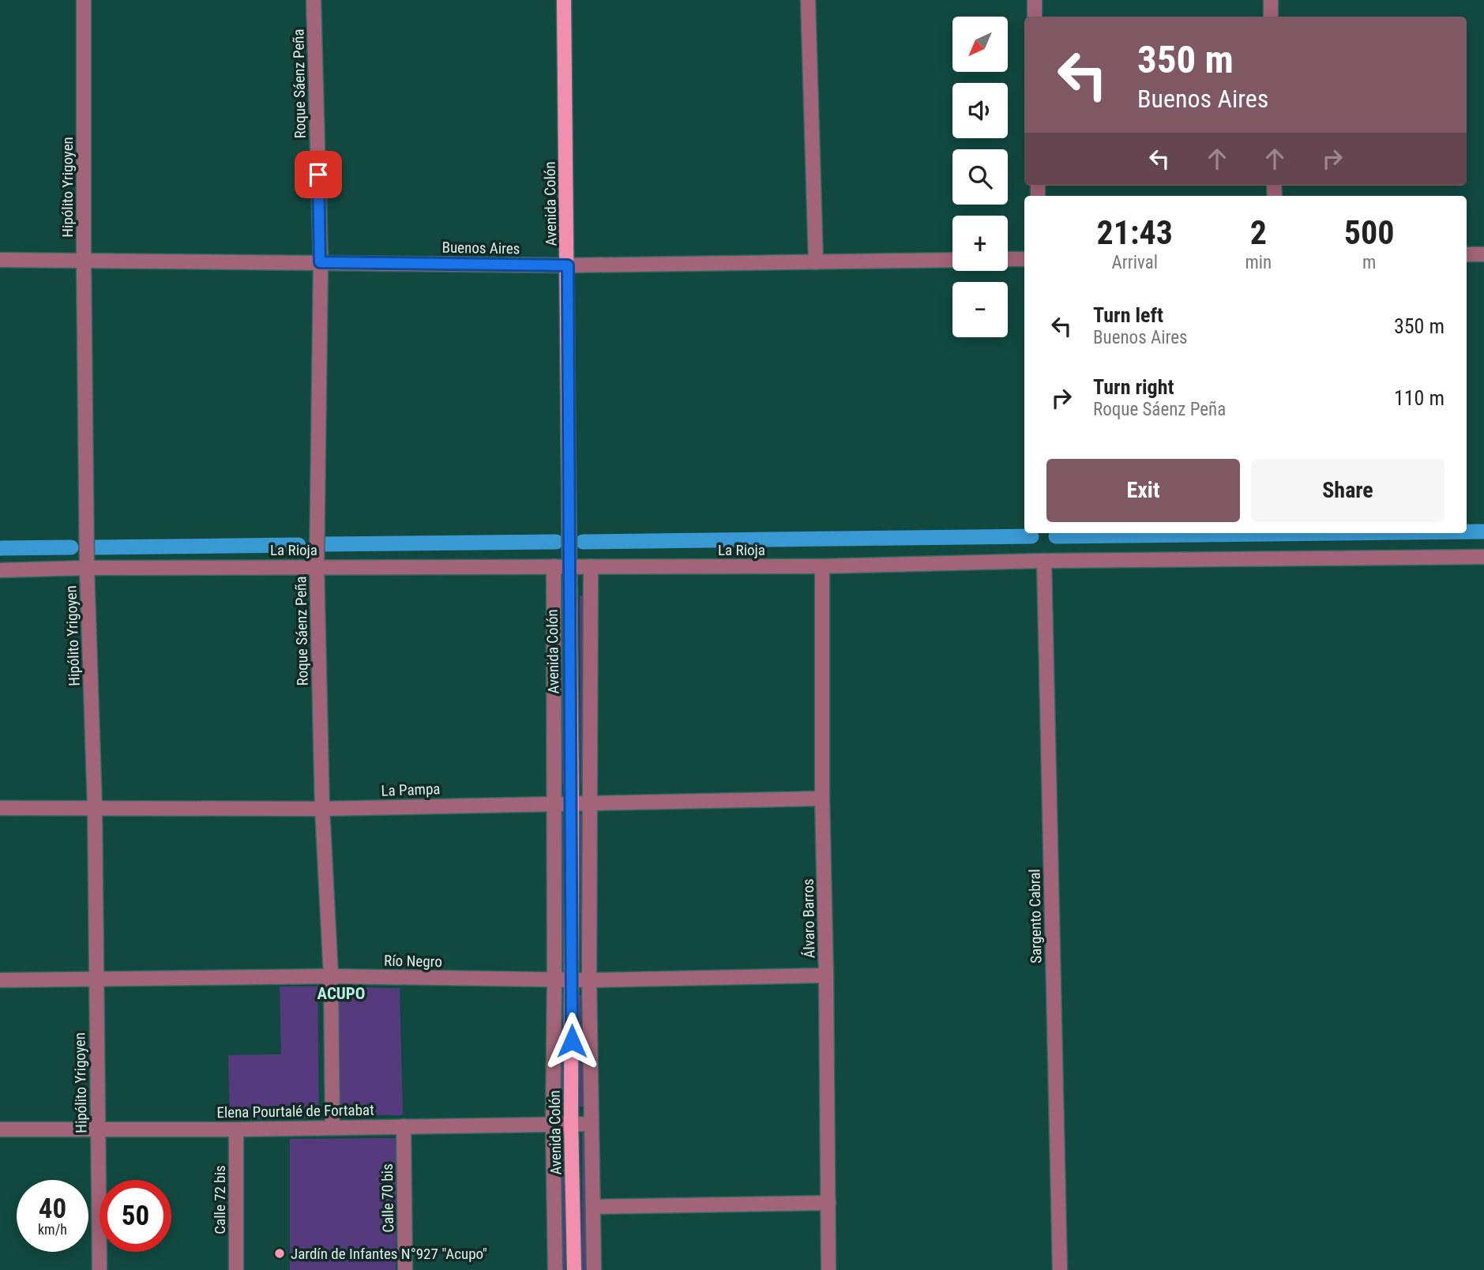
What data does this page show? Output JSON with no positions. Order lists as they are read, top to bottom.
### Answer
{
  "streets": {
    "main road": ["Avenida Colón"],
    "street": [
      "Roque Sáenz Peña",
      "Hipólito Yrigoyen",
      "Buenos Aires",
      "La Rioja",
      "La Pampa",
      "Sargento Cabral",
      "Álvaro Barros",
      "Río Negro",
      "Elena Pourtalé de Fortabat",
      "Calle 70 bis",
      "Calle 72 bis"
    ]
  },
  "crossings": [
    ["Roque Sáenz Peña", "Buenos Aires"],
    ["Roque Sáenz Peña", "La Rioja"],
    ["Roque Sáenz Peña", "La Pampa"],
    ["Roque Sáenz Peña", "Río Negro"],
    ["Roque Sáenz Peña", "Elena Pourtalé de Fortabat"],
    ["Hipólito Yrigoyen", "Buenos Aires"],
    ["Hipólito Yrigoyen", "La Rioja"],
    ["Hipólito Yrigoyen", "La Pampa"],
    ["Hipólito Yrigoyen", "Río Negro"],
    ["Hipólito Yrigoyen", "Elena Pourtalé de Fortabat"],
    ["Avenida Colón", "Buenos Aires"],
    ["Avenida Colón", "La Rioja"],
    ["Avenida Colón", "La Pampa"],
    ["Avenida Colón", "Río Negro"],
    ["Avenida Colón", "Elena Pourtalé de Fortabat"],
    ["La Rioja", "Sargento Cabral"],
    ["La Rioja", "Álvaro Barros"],
    ["La Pampa", "Álvaro Barros"],
    ["Álvaro Barros", "Río Negro"],
    ["Elena Pourtalé de Fortabat", "Calle 70 bis"],
    ["Elena Pourtalé de Fortabat", "Calle 72 bis"]
  ],
  "districts": ["ACUPO"],
  "places": ["Jardín de Infantes N°927 \"Acupo\""],
  "north": "bottom left",
  "page": {
    "map_buttons": ["+", "−"],
    "turn": ["350 m", "Buenos Aires"],
    "eta": [
      "21:43",
      "Arrival",
      "2",
      "min",
      "500",
      "m"
    ],
    "list": [
      {
        "name": "Turn left",
        "note": "Buenos Aires",
        "value": "350 m"
      },
      {
        "name": "Turn right",
        "note": "Roque Sáenz Peña",
        "value": "110 m"
      }
    ],
    "buttons": ["Exit", "Share"],
    "speed": "40 km/h",
    "limit": "50"
  }
}
